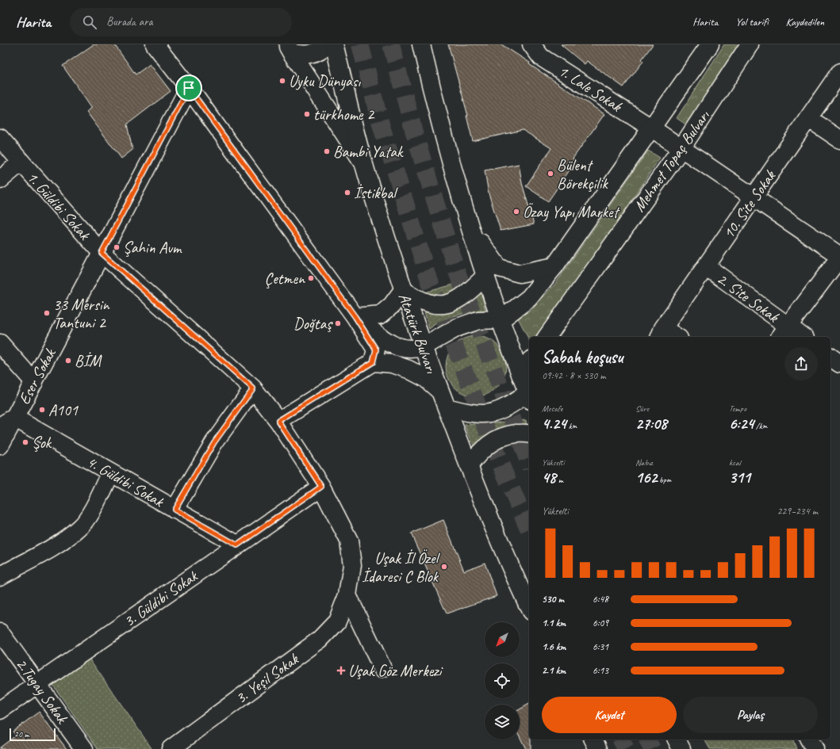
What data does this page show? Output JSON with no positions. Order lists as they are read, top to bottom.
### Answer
{
  "streets": {
    "main road": [
      "1. Lale Sokak",
      "Mehmet Topaç Bulvarı",
      "10. Site Sokak",
      "1. Güldibi Sokak",
      "2. Site Sokak",
      "Atatürk Bulvarı",
      "Eser Sokak",
      "4. Güldibi Sokak",
      "3. Güldibi Sokak",
      "3. Yeşil Sokak",
      "2.Tugay Sokak"
    ]
  },
  "crossings": [
    ["1. Lale Sokak", "Mehmet Topaç Bulvarı"],
    ["1. Lale Sokak", "10. Site Sokak"],
    ["10. Site Sokak", "2. Site Sokak"],
    ["1. Güldibi Sokak", "Eser Sokak"],
    ["1. Güldibi Sokak", "3. Güldibi Sokak"],
    ["1. Güldibi Sokak", "3. Yeşil Sokak"],
    ["Eser Sokak", "4. Güldibi Sokak"],
    ["4. Güldibi Sokak", "3. Güldibi Sokak"],
    ["3. Güldibi Sokak", "2.Tugay Sokak"]
  ],
  "places": {
    "other": [
      "Uyku Dünyası",
      "türkhome 2",
      "Bambi Yatak",
      "Bülent Börekçilik",
      "İstikbal",
      "Özay Yapı Market",
      "Şahin Avm",
      "Çetmen",
      "33 Mersin Tantuni 2",
      "Doğtaş",
      "BİM",
      "A101",
      "Şok",
      "Uşak İl Özel İdaresi C Blok"
    ],
    "health": ["Uşak Göz Merkezi"]
  },
  "scale_bar": "20 m",
  "north": "bottom left",
  "page": {
    "header": "Harita",
    "search": "Burada ara",
    "nav": ["Harita", "Yol tarifi", "Kaydedilen"],
    "heading": ["Sabah koşusu", "09:42 · 8 × 530 m"],
    "stats": [
      ["Mesafe", "4.24 km"],
      ["Süre", "27:08"],
      ["Tempo", "6:24 /km"],
      ["Yükselti", "48 m"],
      ["Nabız", "162 bpm"],
      ["kcal", "311"]
    ],
    "chart": ["Yükselti", "229–234 m"],
    "list": [
      {
        "name": "530 m",
        "note": "6:48"
      },
      {
        "name": "1.1 km",
        "note": "6:09"
      },
      {
        "name": "1.6 km",
        "note": "6:31"
      },
      {
        "name": "2.1 km",
        "note": "6:13"
      }
    ],
    "buttons": ["Kaydet", "Paylaş"],
    "scale": "20 m"
  }
}
